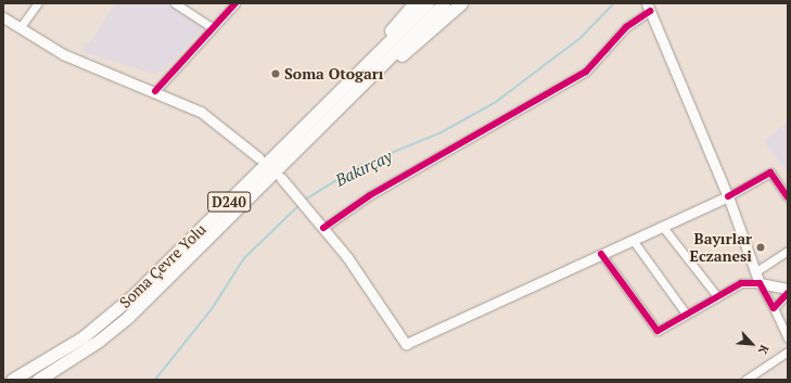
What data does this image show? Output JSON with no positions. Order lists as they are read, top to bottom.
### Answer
{
  "streets": {
    "highway": ["D240", "Soma Çevre Yolu"]
  },
  "water": ["Bakırçay"],
  "places": ["Soma Otogarı", "Bayırlar Eczanesi"],
  "north": "bottom right"
}
